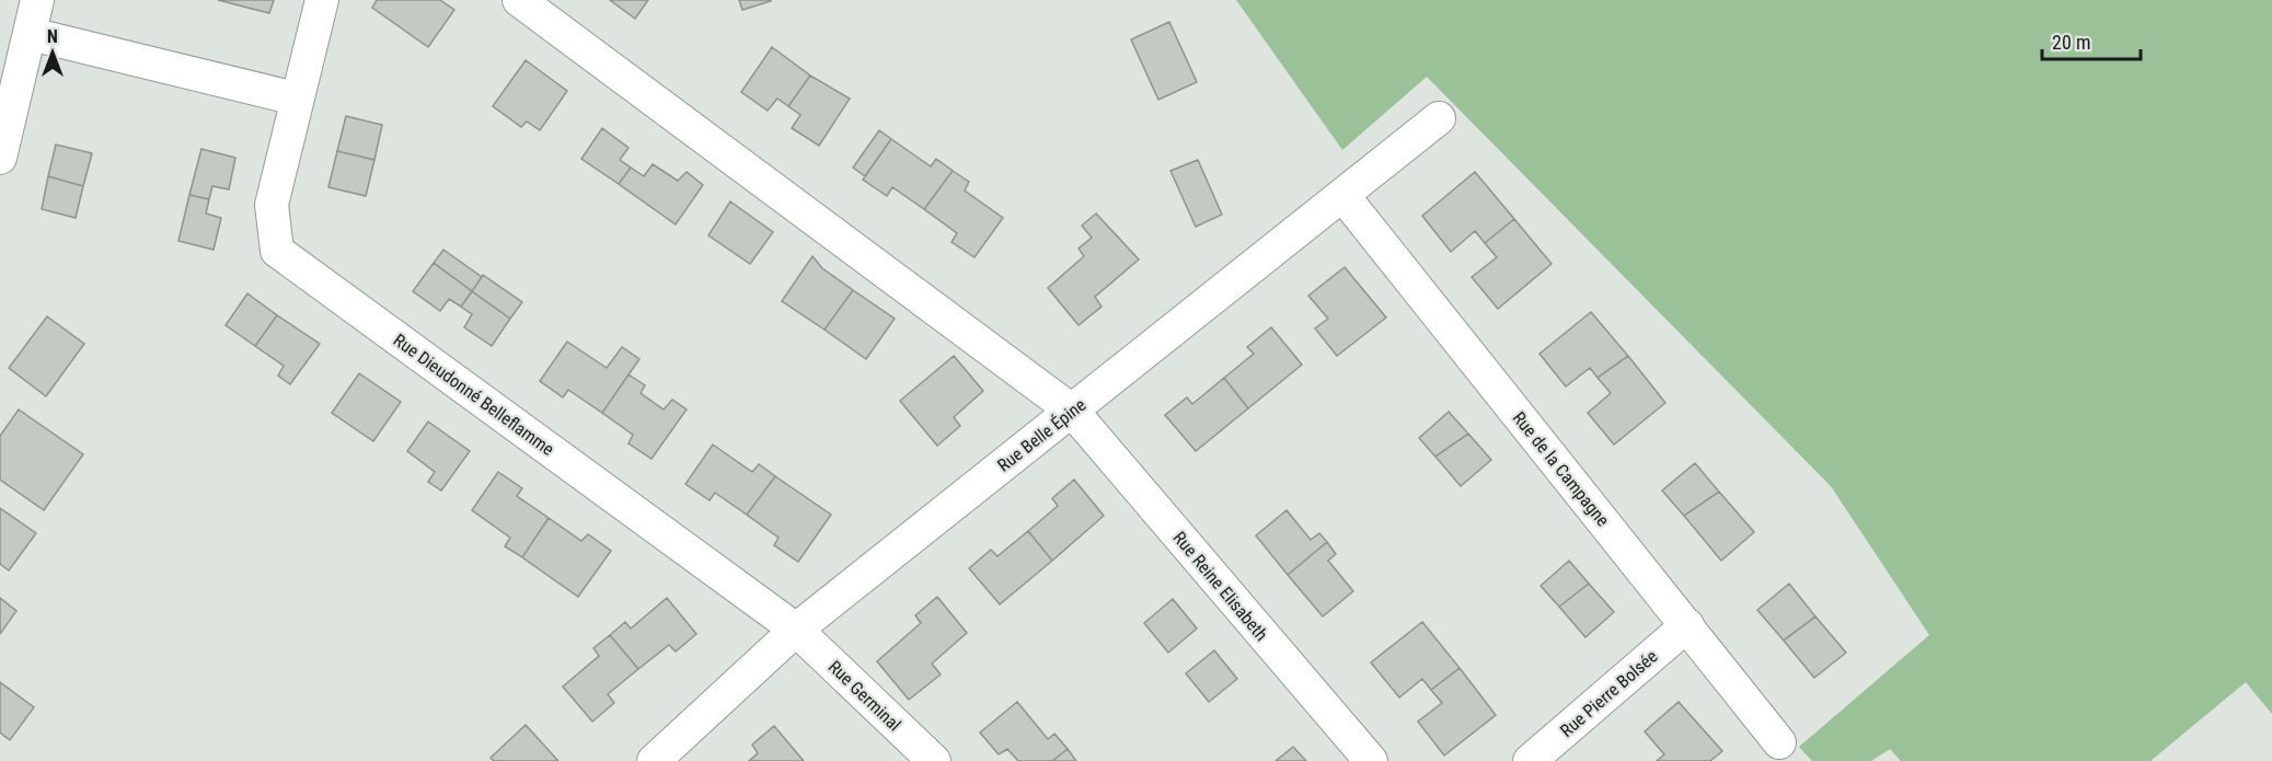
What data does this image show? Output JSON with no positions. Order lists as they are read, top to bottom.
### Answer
{
  "streets": {
    "street": [
      "Rue Dieudonné Belleflamme",
      "Rue Belle Épine",
      "Rue de la Campagne",
      "Rue Reine Elisabeth",
      "Rue Pierre Bolsée",
      "Rue Germinal"
    ]
  },
  "crossings": [
    ["Rue Dieudonné Belleflamme", "Rue Belle Épine"],
    ["Rue Dieudonné Belleflamme", "Rue Germinal"],
    ["Rue Belle Épine", "Rue de la Campagne"],
    ["Rue Belle Épine", "Rue Reine Elisabeth"],
    ["Rue Belle Épine", "Rue Germinal"],
    ["Rue de la Campagne", "Rue Pierre Bolsée"]
  ],
  "scale_bar": "20 m",
  "north": "top"
}
